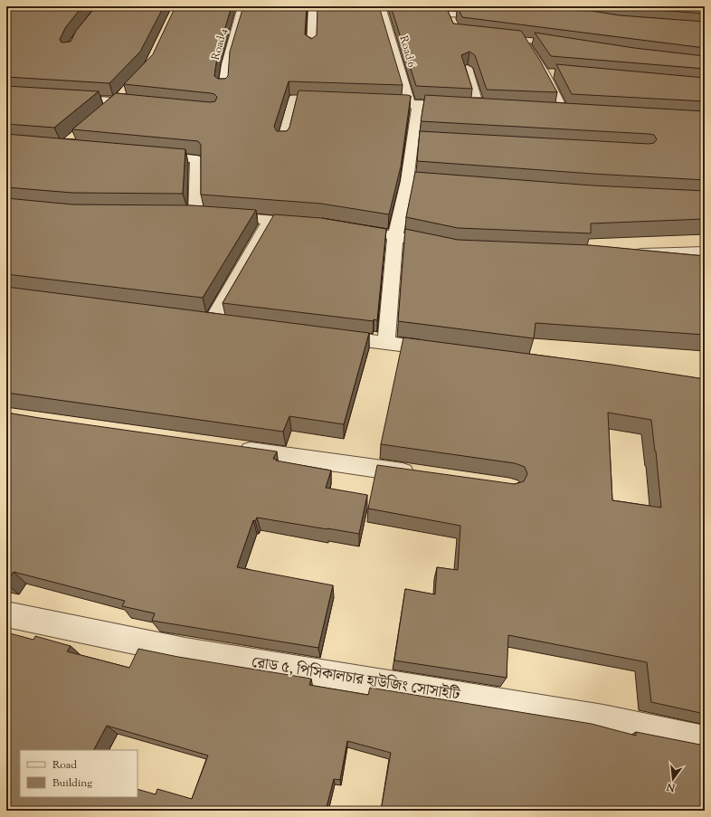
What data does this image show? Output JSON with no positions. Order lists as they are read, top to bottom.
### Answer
{
  "streets": {
    "street": ["Road 4", "Road 6", "রোড ৫, পিসিকালচার হাউজিং সোসাইটি"]
  },
  "legend": ["Road", "Building"],
  "north": "bottom"
}
